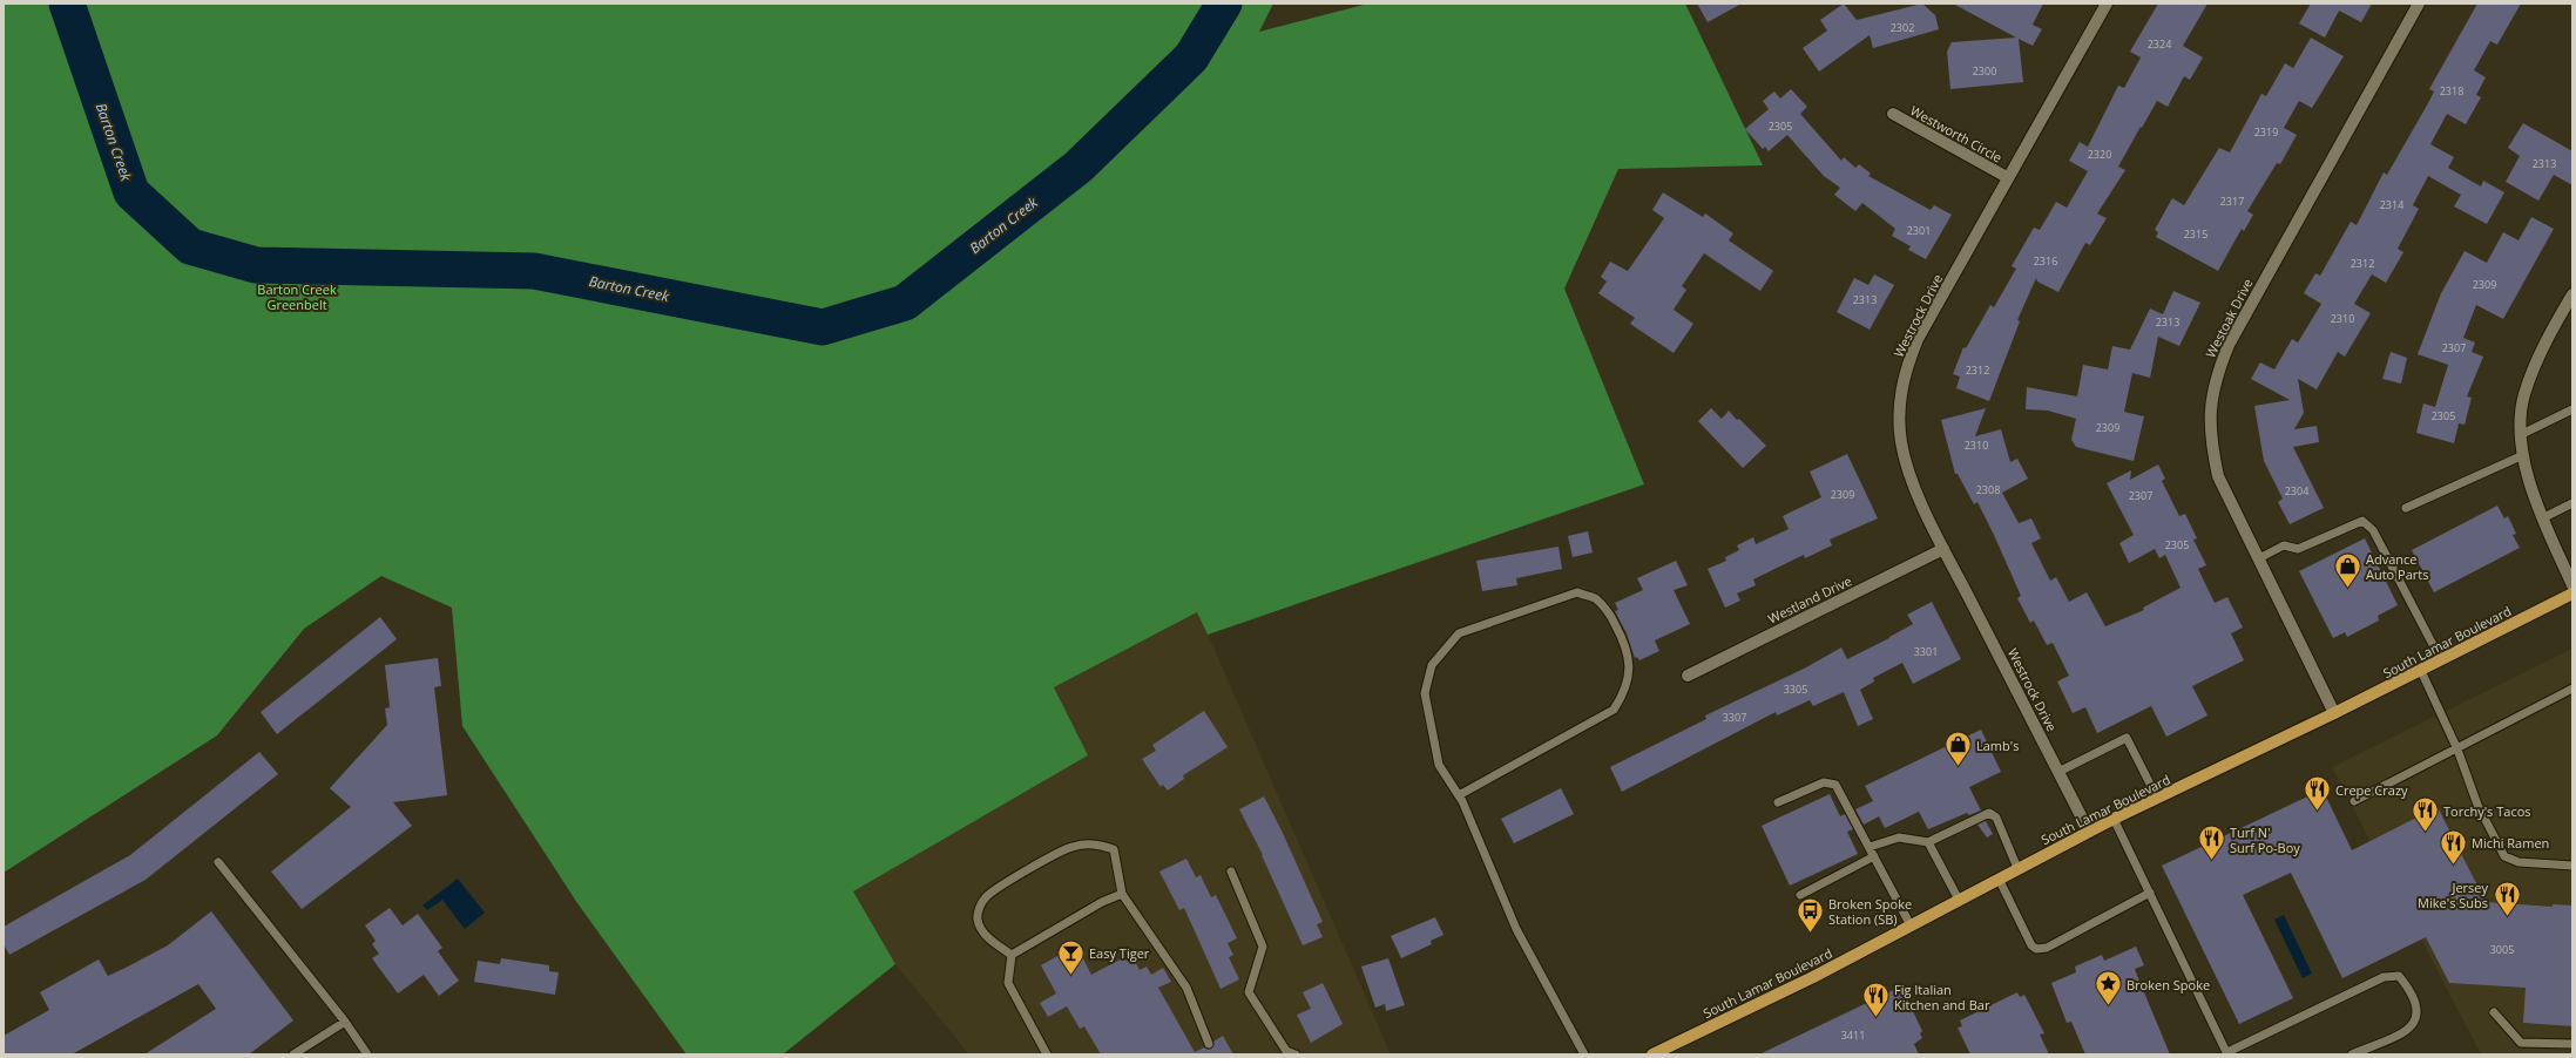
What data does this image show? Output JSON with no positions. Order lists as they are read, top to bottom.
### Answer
{
  "streets": {
    "main road": ["South Lamar Boulevard"],
    "street": [
      "Westworth Circle",
      "Westrock Drive",
      "Westoak Drive",
      "Westland Drive"
    ]
  },
  "crossings": [
    ["Westworth Circle", "Westrock Drive"],
    ["Westrock Drive", "Westland Drive"],
    ["Westrock Drive", "South Lamar Boulevard"],
    ["Westoak Drive", "South Lamar Boulevard"]
  ],
  "water": ["Barton Creek"],
  "parks": ["Barton Creek Greenbelt"],
  "places": {
    "shop": ["Advance Auto Parts", "Lamb's"],
    "restaurant": [
      "Crepe Crazy",
      "Torchy's Tacos",
      "Turf N' Surf Po-Boy",
      "Michi Ramen",
      "Jersey Mike's Subs",
      "Fig Italian Kitchen and Bar"
    ],
    "bus stop": ["Broken Spoke Station (SB)"],
    "bar": ["Easy Tiger"],
    "place": ["Broken Spoke"]
  },
  "house_numbers": [
    "2302",
    "2324",
    "2300",
    "2318",
    "2305",
    "2319",
    "2320",
    "2313",
    "2317",
    "2314",
    "2301",
    "2315",
    "2316",
    "2312",
    "2309",
    "2313",
    "2310",
    "2313",
    "2307",
    "2312",
    "2305",
    "2309",
    "2310",
    "2308",
    "2304",
    "2309",
    "2307",
    "2305",
    "3301",
    "3305",
    "3307",
    "3005",
    "3411"
  ]
}
